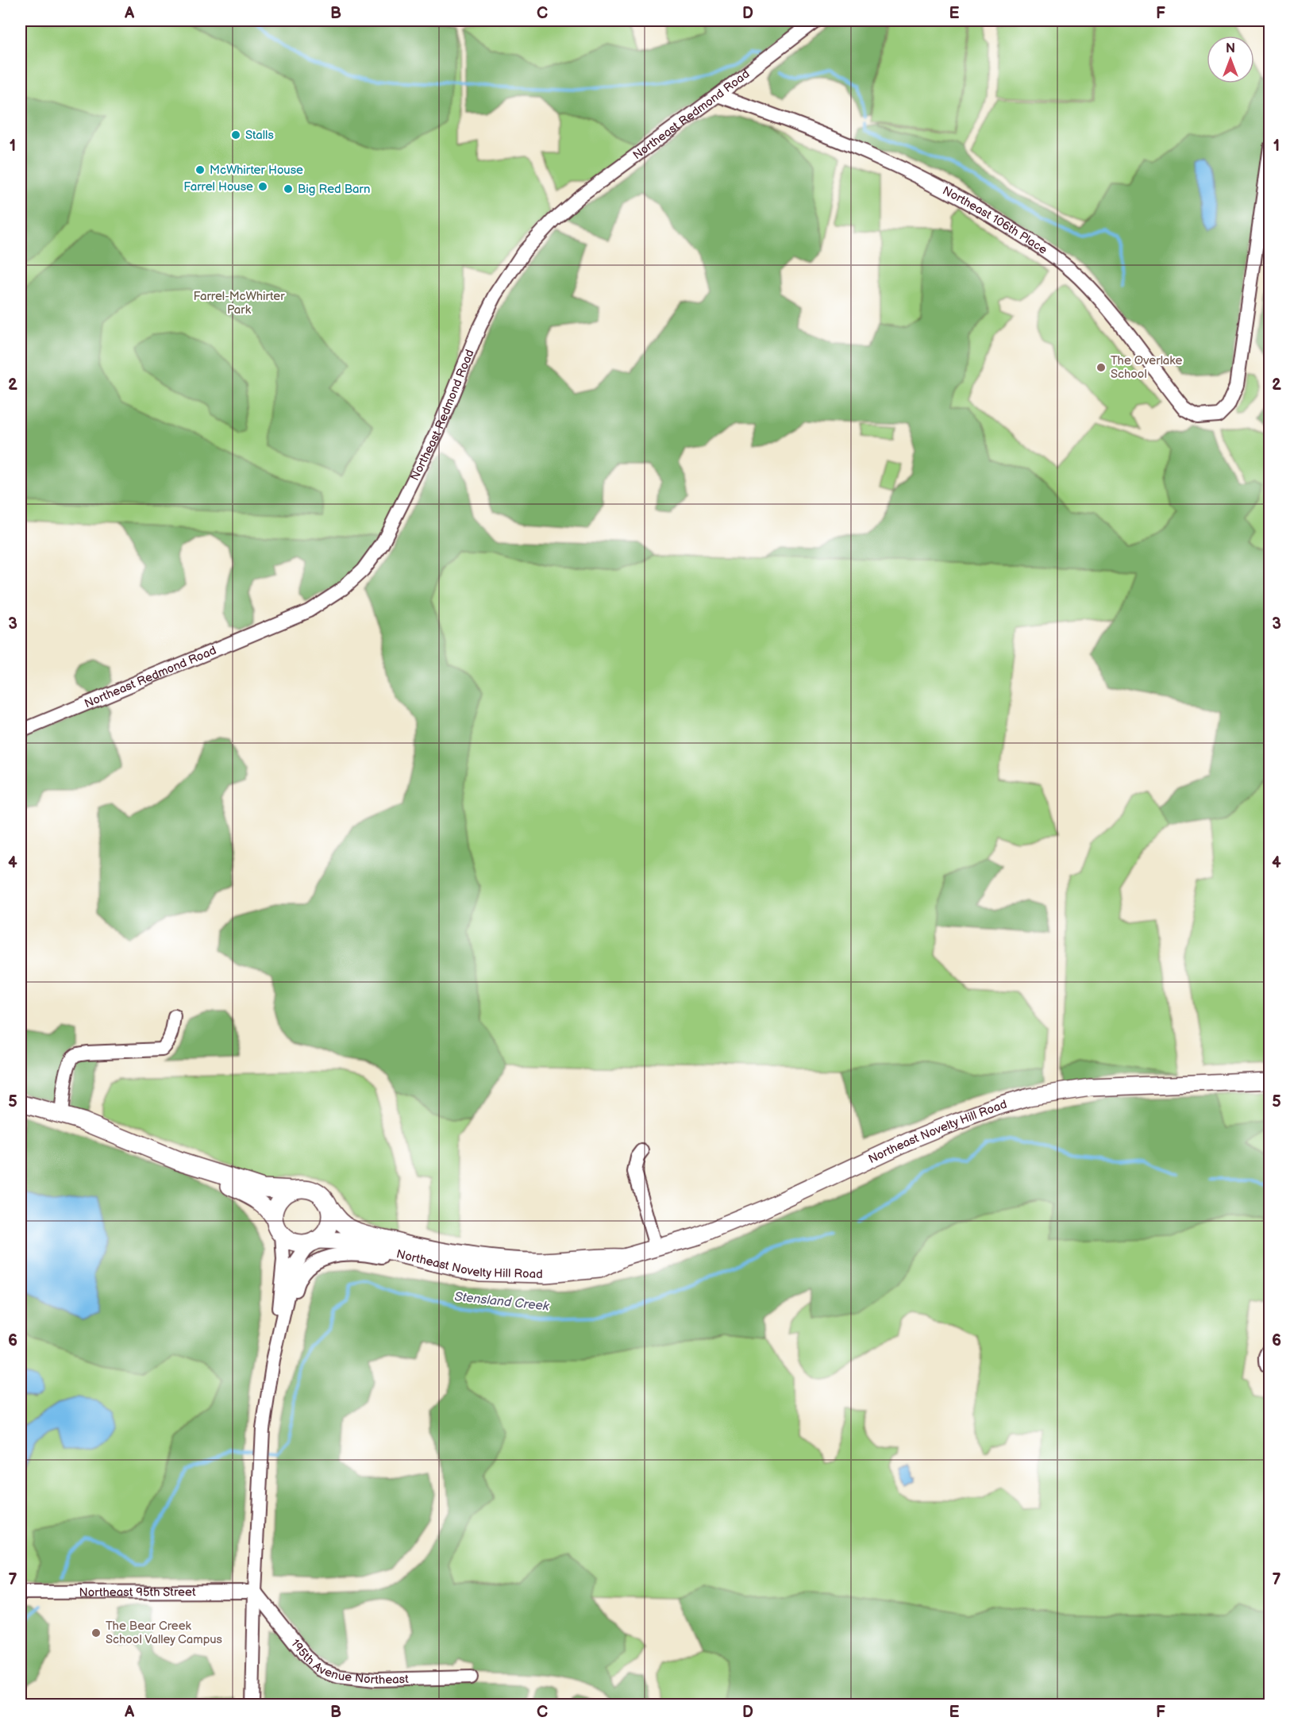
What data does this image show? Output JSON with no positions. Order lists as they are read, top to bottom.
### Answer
{
  "streets": {
    "main road": ["Northeast Novelty Hill Road"],
    "street": [
      "Northeast Redmond Road",
      "Northeast 106th Place",
      "Northeast 95th Street",
      "195th Avenue Northeast"
    ]
  },
  "crossings": [
    ["Northeast Redmond Road", "Northeast 106th Place"],
    ["Northeast 95th Street", "195th Avenue Northeast"]
  ],
  "water": ["Stensland Creek"],
  "parks": ["Farrel-McWhirter Park"],
  "places": [
    "Stalls",
    "McWhirter House",
    "Farrel House",
    "Big Red Barn",
    "The Overlake School",
    "The Bear Creek School Valley Campus"
  ],
  "north": "top",
  "grid": {
    "columns": [
      "A",
      "B",
      "C",
      "D",
      "E",
      "F"
    ],
    "rows": [
      "1",
      "2",
      "3",
      "4",
      "5",
      "6",
      "7"
    ]
  }
}
